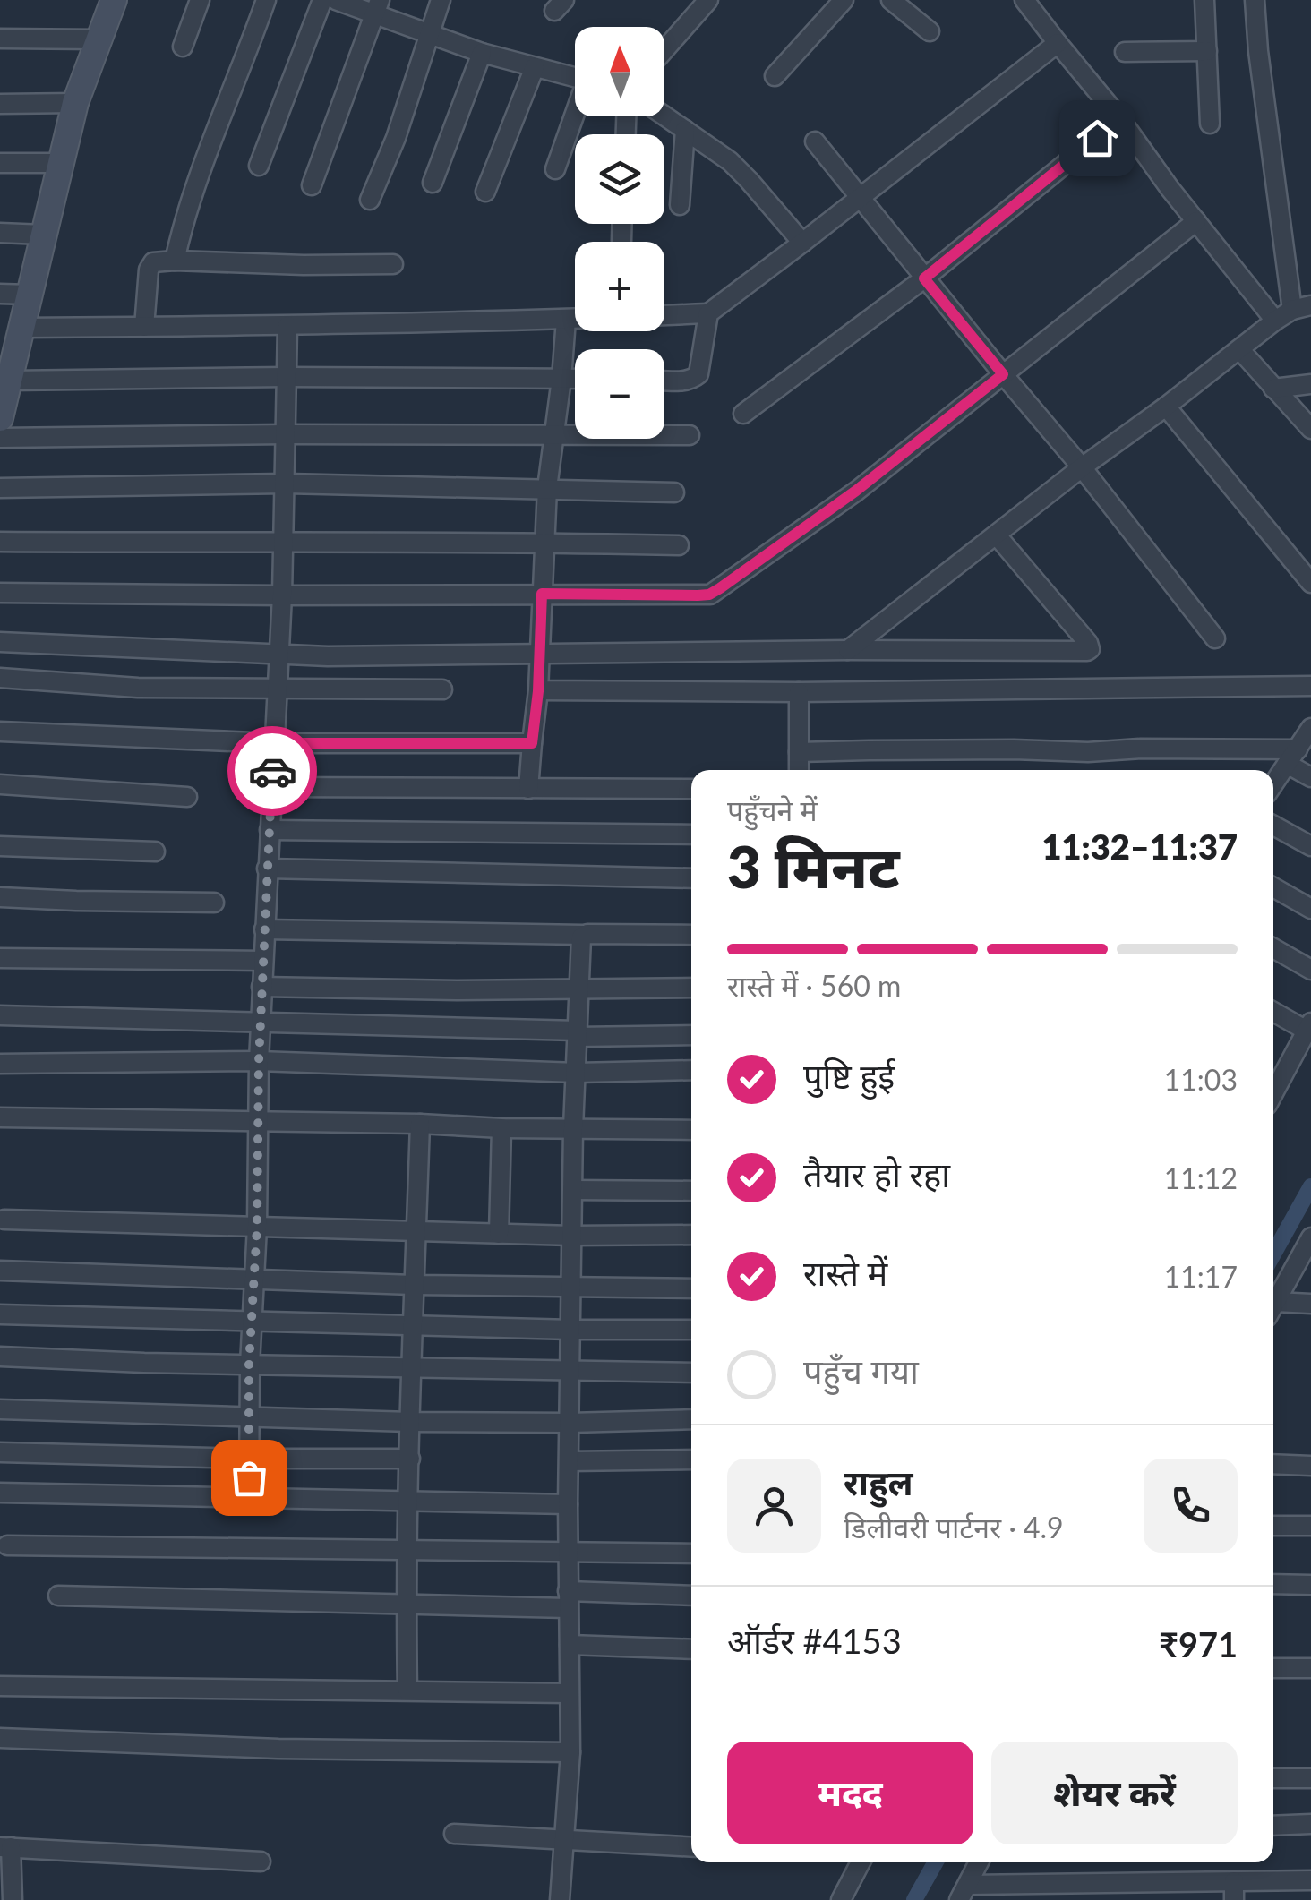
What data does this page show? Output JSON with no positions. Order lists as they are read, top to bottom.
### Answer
{
  "north": "top",
  "page": {
    "map_buttons": ["+", "−"],
    "heading": ["3 मिनट", "पहुँचने में", "11:32–11:37"],
    "panel": [
      "राहुल",
      "डिलीवरी पार्टनर · 4.9",
      "ऑर्डर #4153",
      "₹971"
    ],
    "bar": "रास्ते में · 560 m",
    "list": [
      ["पुष्टि हुई", "11:03"],
      ["तैयार हो रहा", "11:12"],
      ["रास्ते में", "11:17"],
      "पहुँच गया"
    ],
    "buttons": ["मदद", "शेयर करें"]
  }
}
